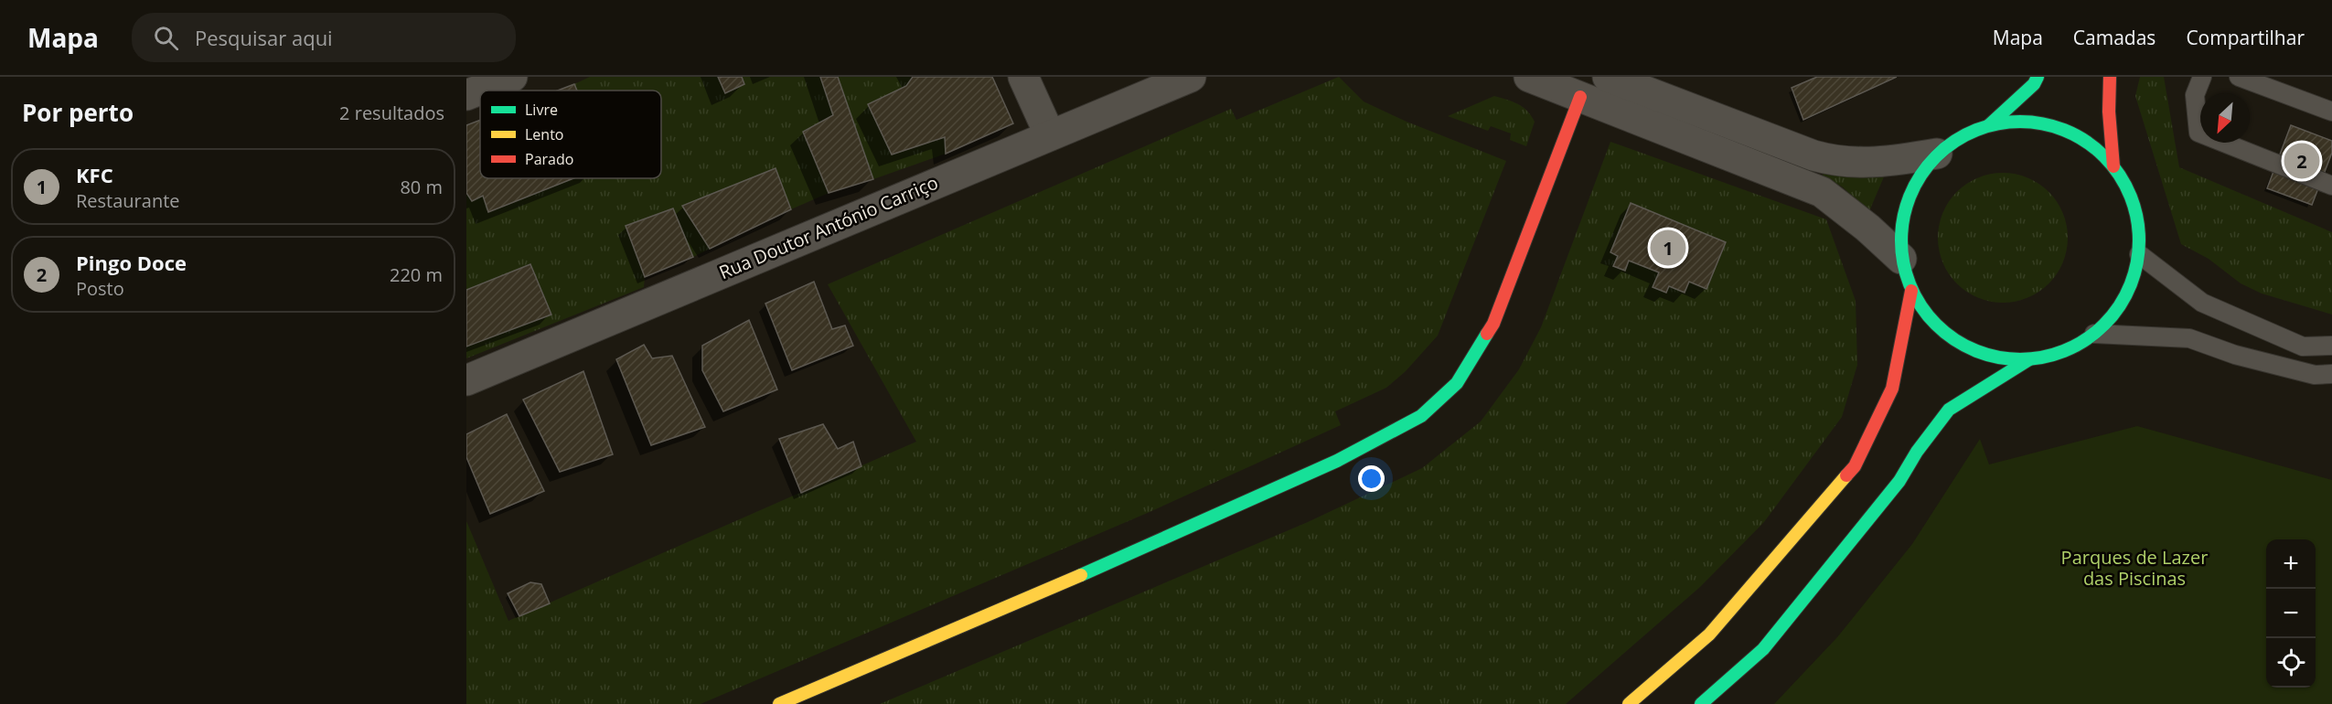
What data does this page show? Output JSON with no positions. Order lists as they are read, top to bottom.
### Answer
{
  "streets": {
    "street": ["Rua Doutor António Carriço"]
  },
  "parks": ["Parques de Lazer das Piscinas"],
  "legend": ["Livre", "Lento", "Parado"],
  "north": "bottom left",
  "page": {
    "header": "Mapa",
    "search": "Pesquisar aqui",
    "nav": ["Mapa", "Camadas", "Compartilhar"],
    "heading": ["Por perto", "2 resultados"],
    "pins": ["2", "1"],
    "list": [
      {
        "mark": "1",
        "name": "KFC",
        "note": "Restaurante",
        "value": "80 m"
      },
      {
        "mark": "2",
        "name": "Pingo Doce",
        "note": "Posto",
        "value": "220 m"
      }
    ],
    "map_buttons": ["+", "−"]
  }
}
